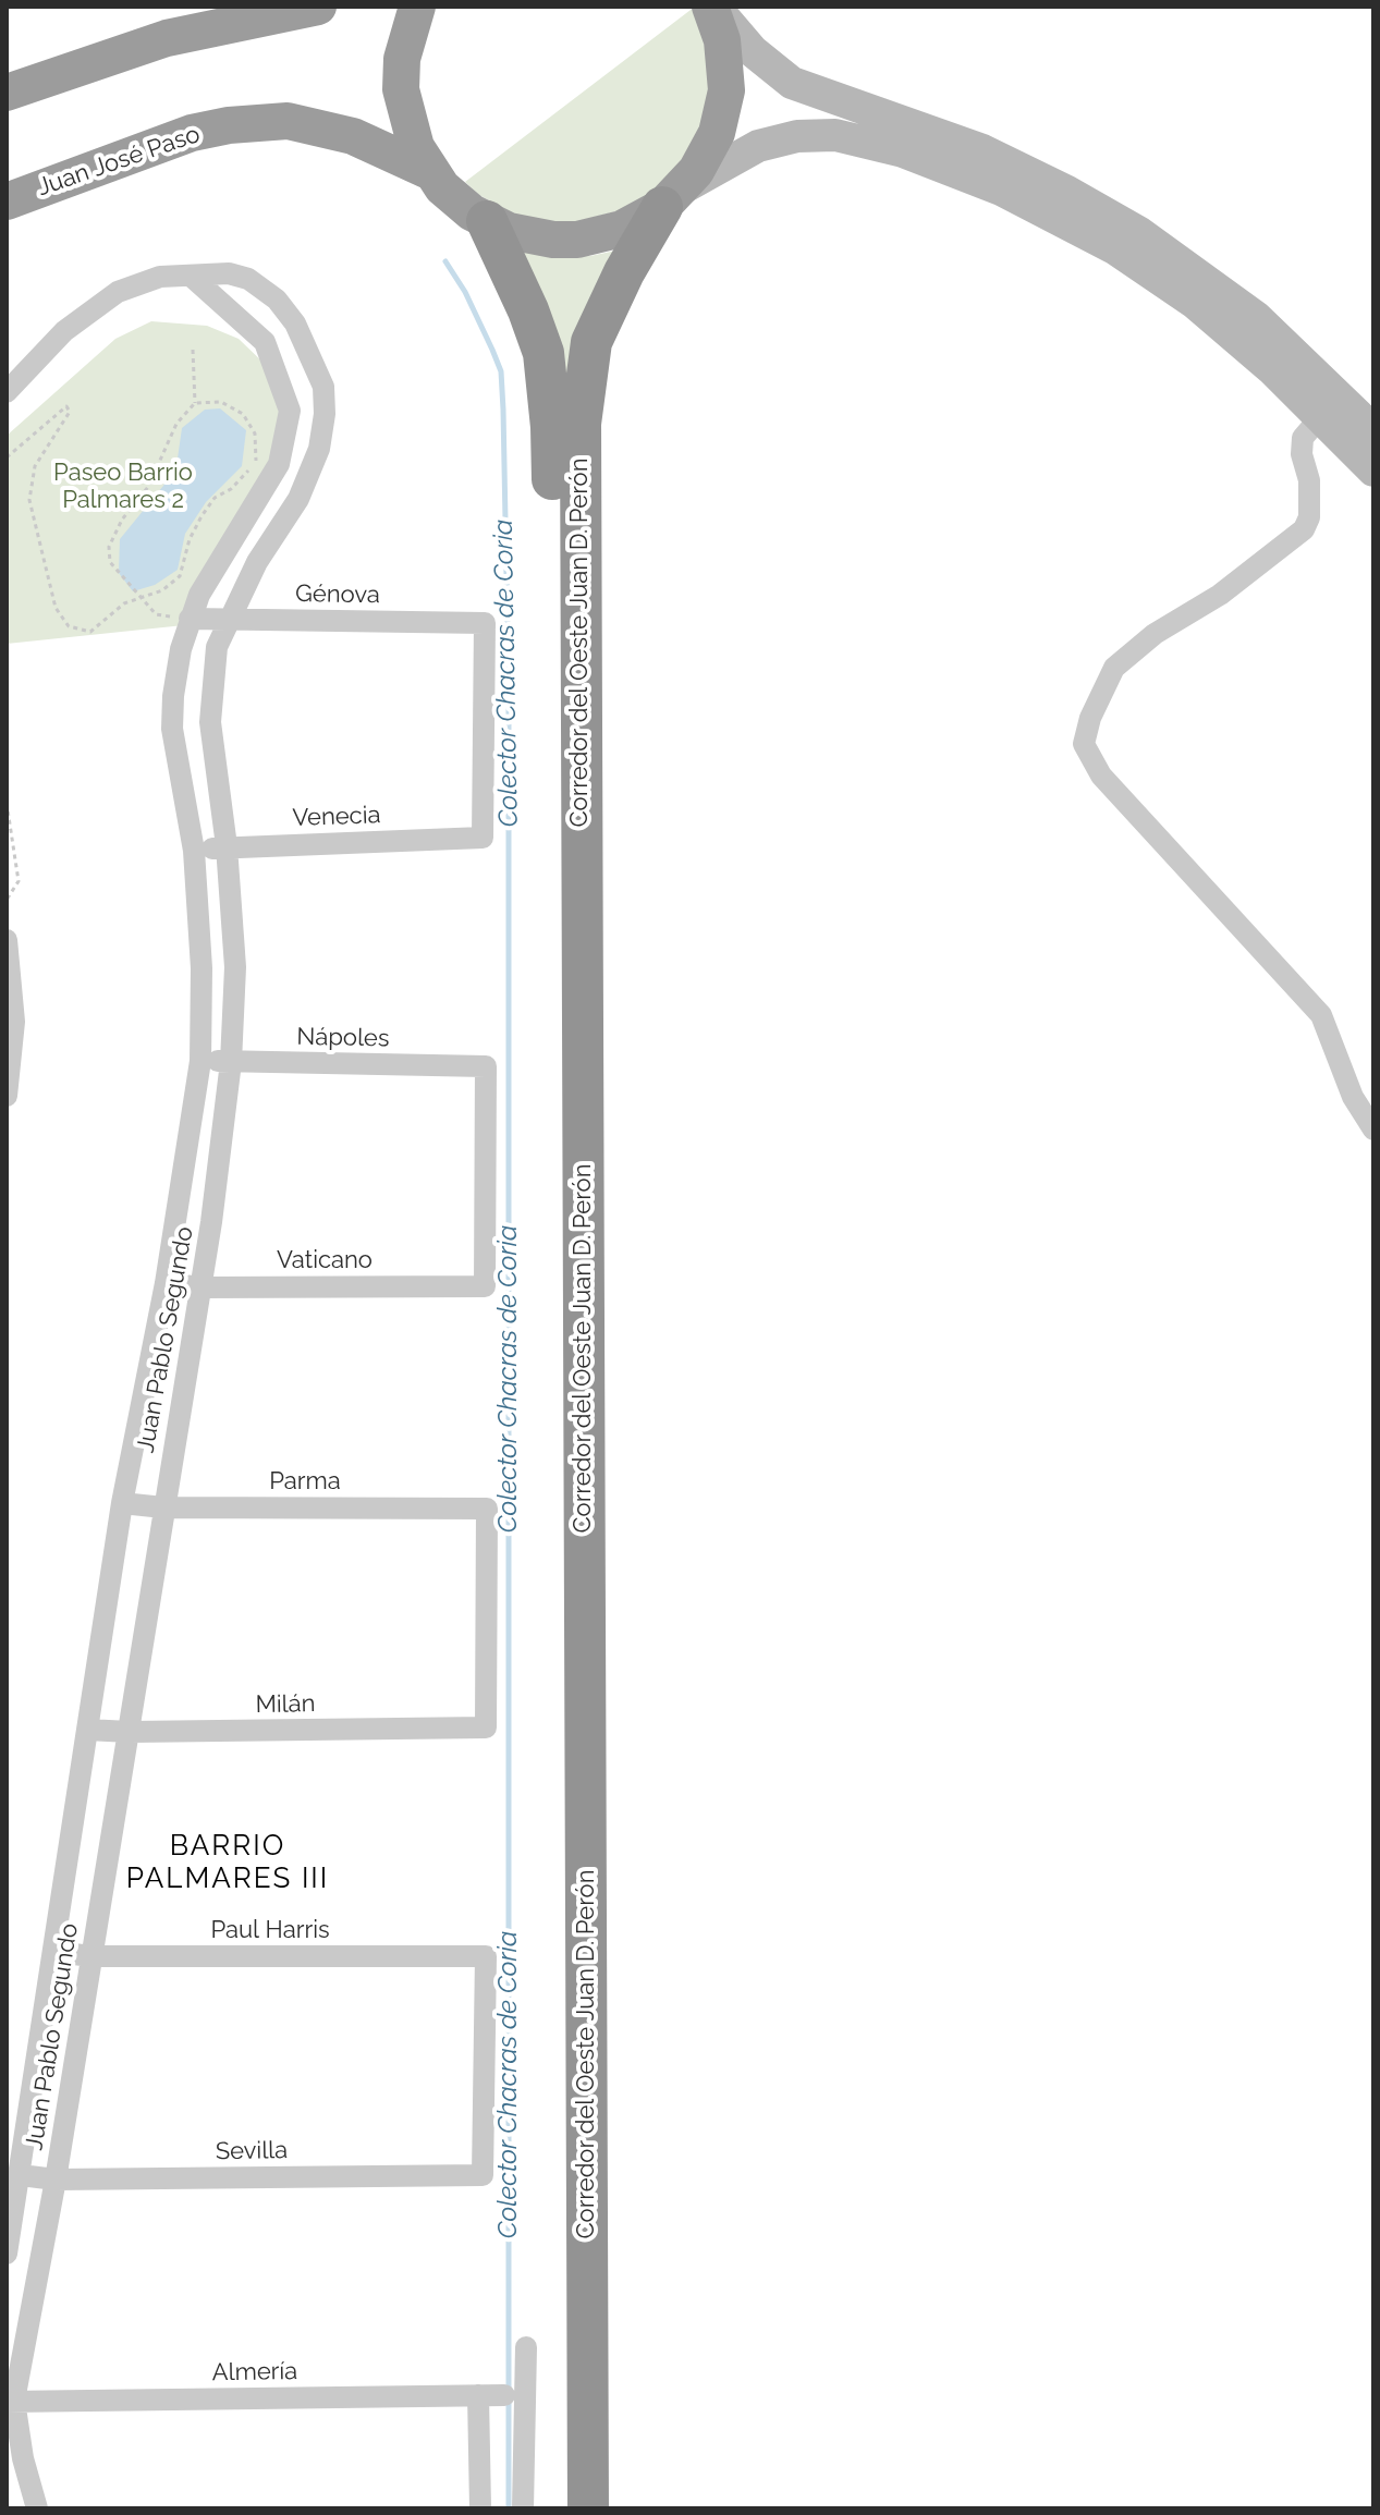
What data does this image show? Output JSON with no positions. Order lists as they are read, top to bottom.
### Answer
{
  "streets": {
    "highway": ["Juan José Paso", "Corredor del Oeste Juan D. Perón"],
    "street": [
      "Génova",
      "Venecia",
      "Nápoles",
      "Vaticano",
      "Juan Pablo Segundo",
      "Parma",
      "Milán",
      "Paul Harris",
      "Sevilla",
      "Almería"
    ]
  },
  "crossings": [
    ["Génova", "Venecia"],
    ["Génova", "Juan Pablo Segundo"],
    ["Venecia", "Juan Pablo Segundo"],
    ["Nápoles", "Vaticano"],
    ["Nápoles", "Juan Pablo Segundo"],
    ["Vaticano", "Juan Pablo Segundo"],
    ["Juan Pablo Segundo", "Parma"],
    ["Juan Pablo Segundo", "Milán"],
    ["Juan Pablo Segundo", "Paul Harris"],
    ["Juan Pablo Segundo", "Sevilla"],
    ["Juan Pablo Segundo", "Almería"],
    ["Parma", "Milán"],
    ["Paul Harris", "Sevilla"]
  ],
  "districts": ["BARRIO PALMARES III"],
  "water": ["Colector Chacras de Coria"],
  "parks": ["Paseo Barrio Palmares 2"]
}
